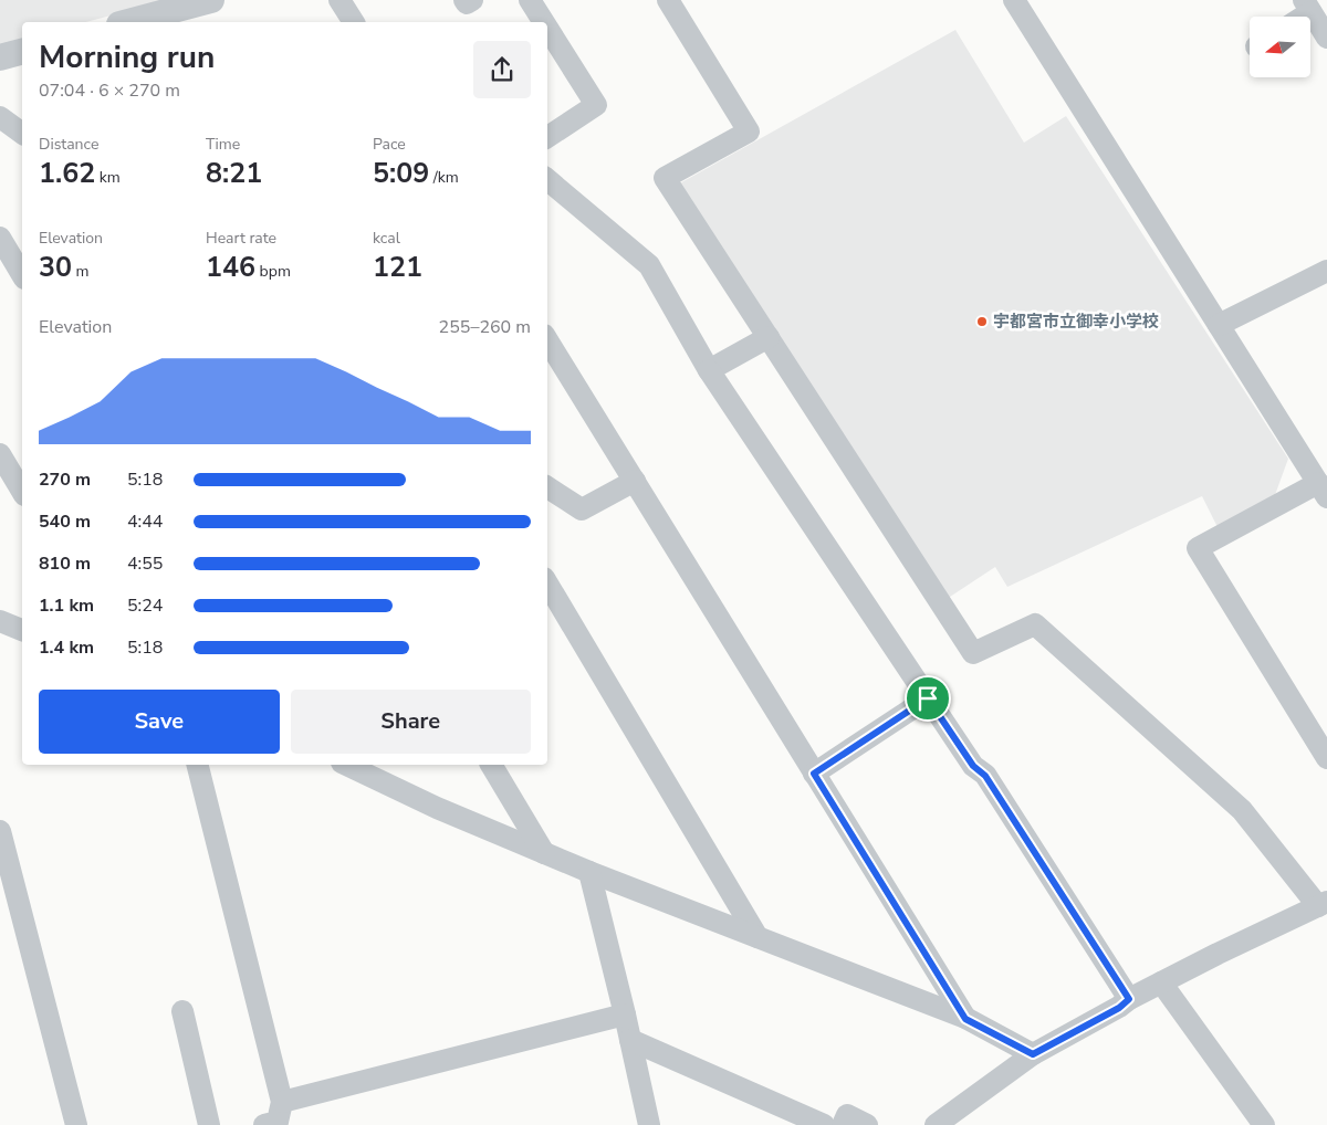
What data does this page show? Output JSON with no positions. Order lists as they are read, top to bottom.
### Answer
{
  "places": ["宇都宮市立御幸小学校"],
  "north": "left",
  "page": {
    "heading": ["Morning run", "07:04 · 6 × 270 m"],
    "stats": [
      ["Distance", "1.62 km"],
      ["Time", "8:21"],
      ["Pace", "5:09 /km"],
      ["Elevation", "30 m"],
      ["Heart rate", "146 bpm"],
      ["kcal", "121"]
    ],
    "chart": ["Elevation", "255–260 m"],
    "list": [
      {
        "name": "270 m",
        "note": "5:18"
      },
      {
        "name": "540 m",
        "note": "4:44"
      },
      {
        "name": "810 m",
        "note": "4:55"
      },
      {
        "name": "1.1 km",
        "note": "5:24"
      },
      {
        "name": "1.4 km",
        "note": "5:18"
      }
    ],
    "buttons": ["Save", "Share"]
  }
}
